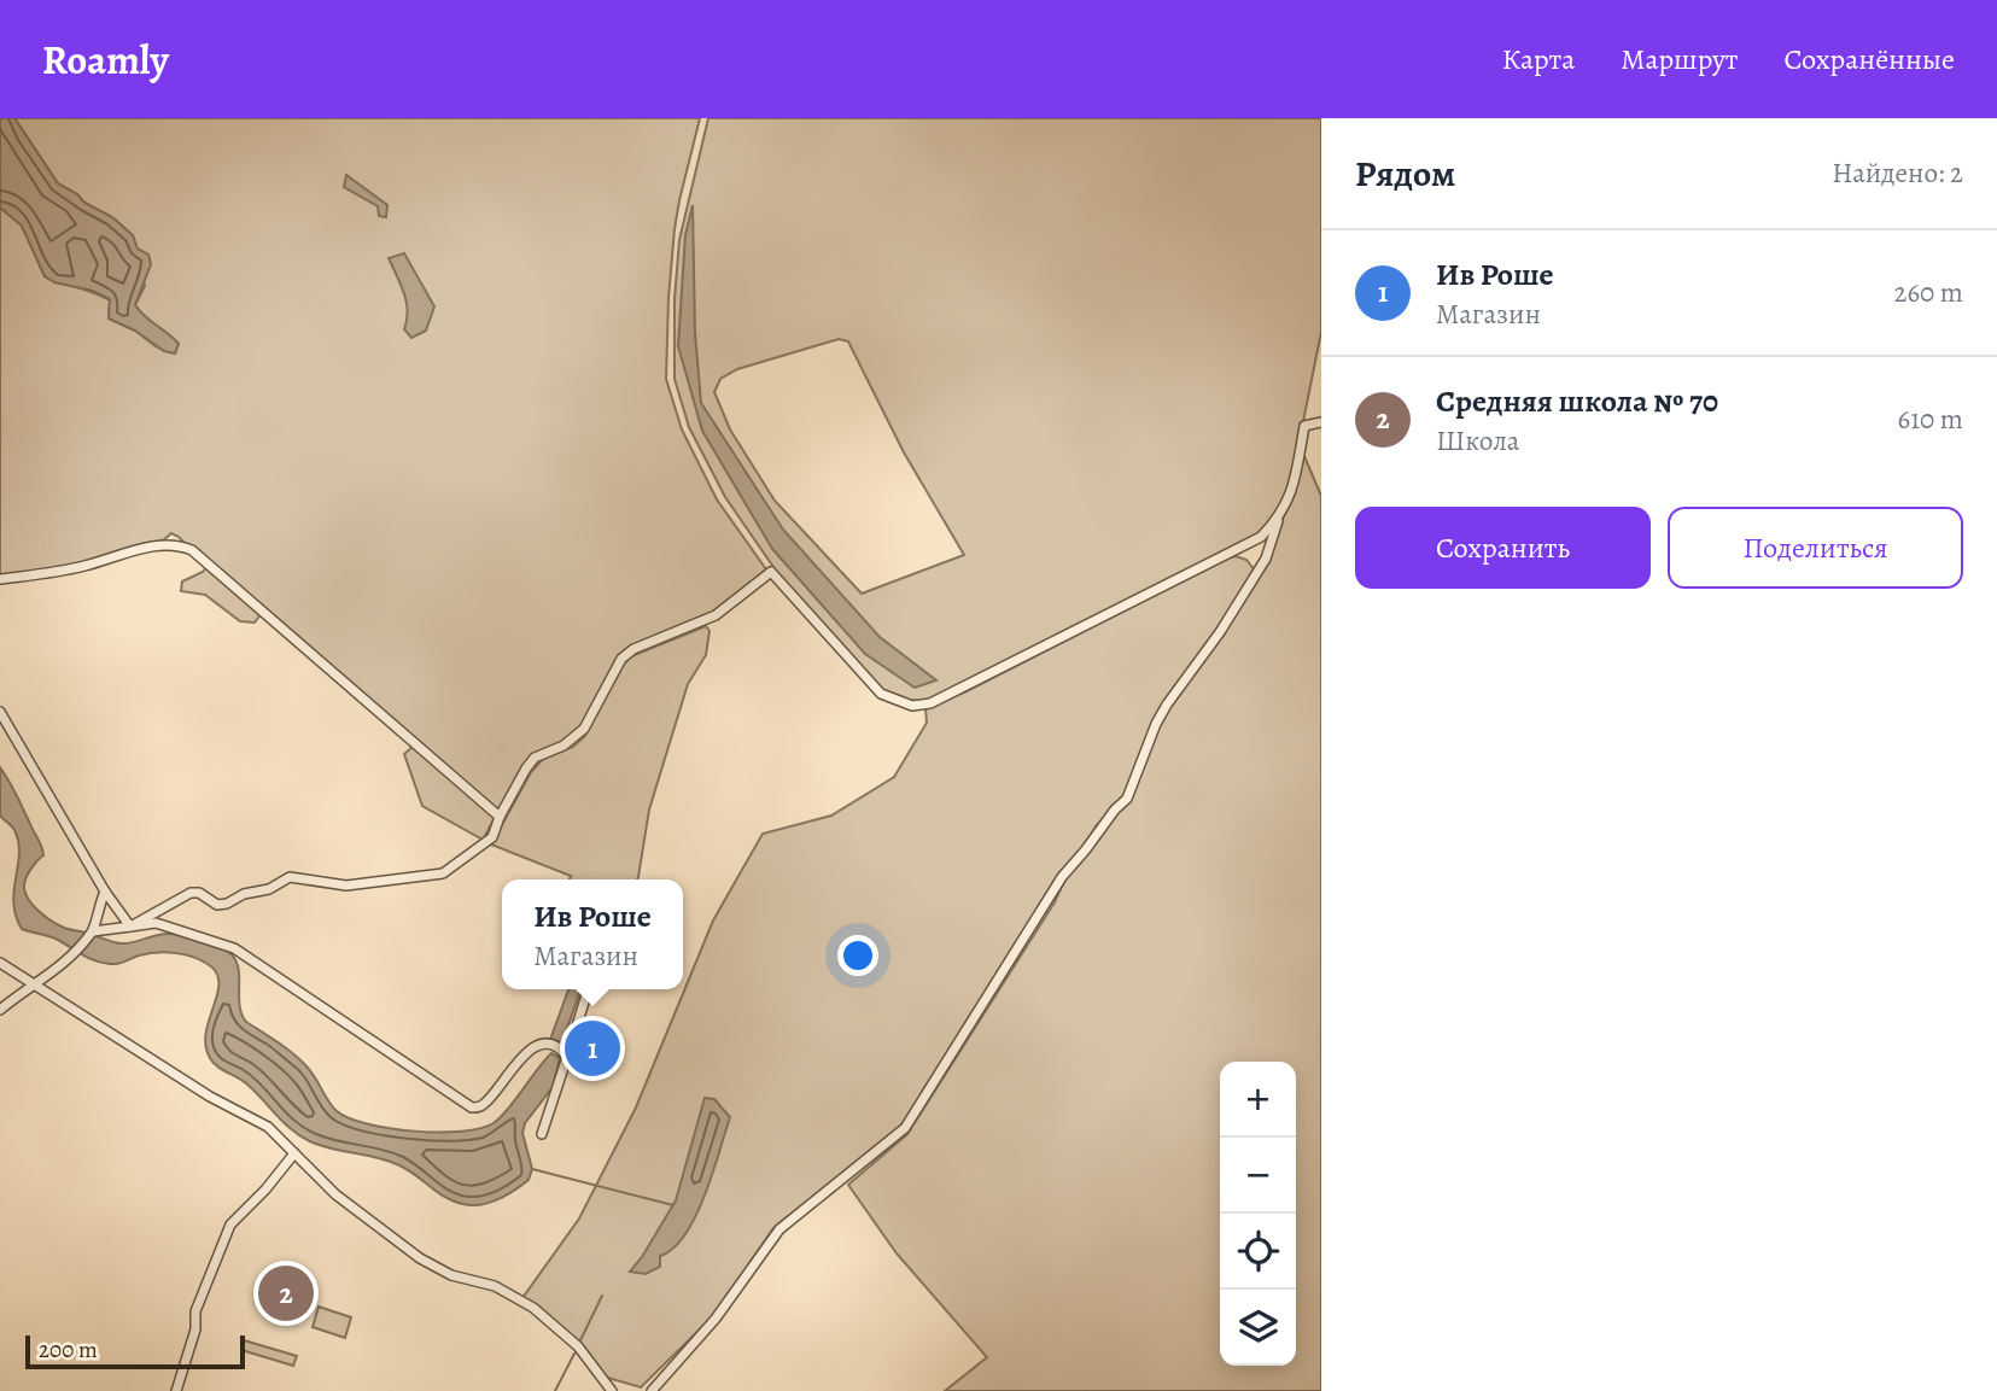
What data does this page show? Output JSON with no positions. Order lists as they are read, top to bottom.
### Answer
{
  "scale_bar": "200 m",
  "page": {
    "header": "Roamly",
    "nav": ["Карта", "Маршрут", "Сохранённые"],
    "heading": ["Рядом", "Найдено: 2"],
    "list": [
      {
        "mark": "1",
        "name": "Ив Роше",
        "note": "Магазин",
        "value": "260 m"
      },
      {
        "mark": "2",
        "name": "Средняя школа № 70",
        "note": "Школа",
        "value": "610 m"
      }
    ],
    "buttons": ["Сохранить", "Поделиться"],
    "popup": ["Ив Роше", "Магазин"],
    "pins": ["1", "2"],
    "map_buttons": ["+", "−"],
    "scale": "200 m"
  }
}
